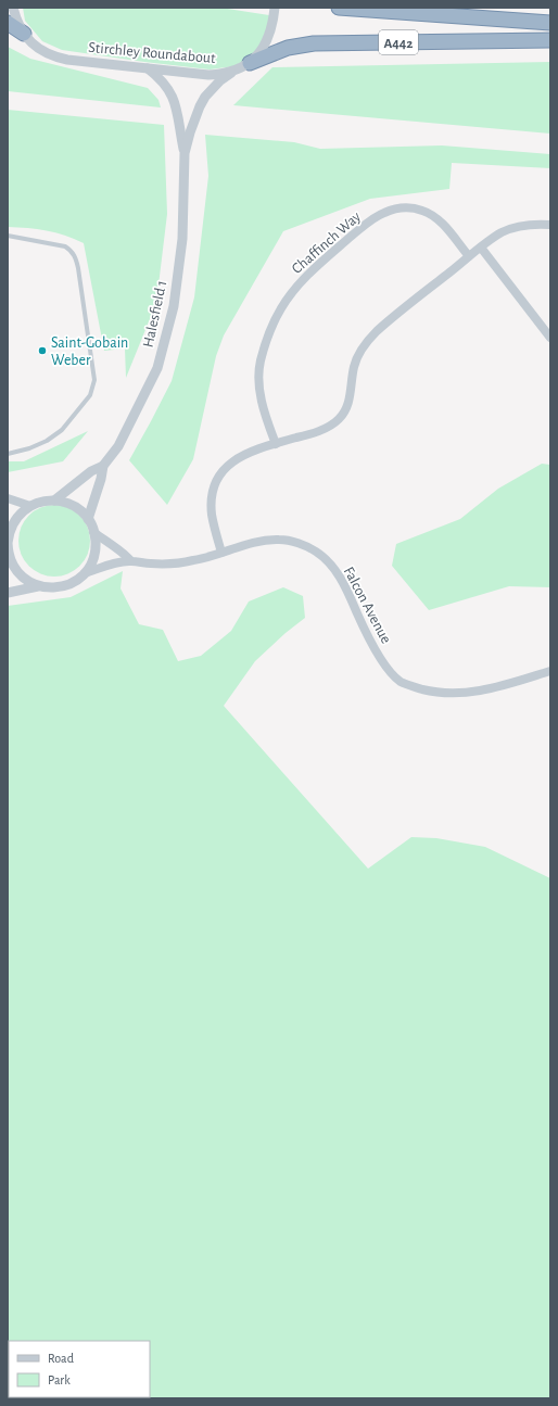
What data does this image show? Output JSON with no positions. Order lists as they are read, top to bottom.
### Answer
{
  "streets": {
    "highway": ["A442"],
    "street": [
      "Stirchley Roundabout",
      "Chaffinch Way",
      "Halesfield 1",
      "Falcon Avenue"
    ]
  },
  "crossings": [
    ["A442", "Stirchley Roundabout"],
    ["Stirchley Roundabout", "Halesfield 1"],
    ["Halesfield 1", "Falcon Avenue"]
  ],
  "places": ["Saint-Gobain Weber"],
  "legend": ["Road", "Park"]
}
